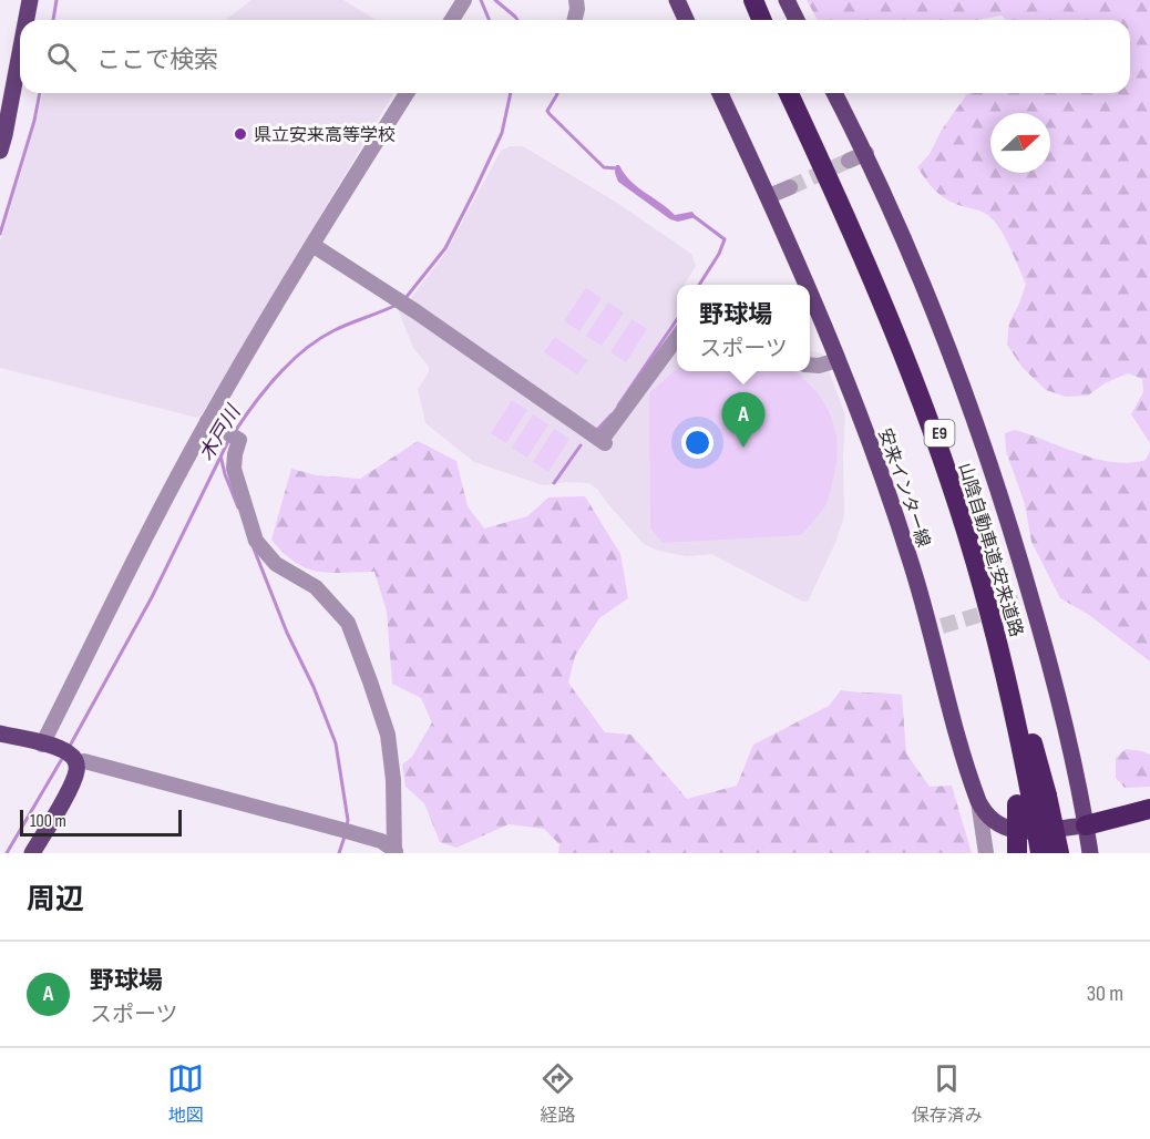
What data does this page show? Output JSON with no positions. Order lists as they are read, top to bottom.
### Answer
{
  "streets": {
    "highway": ["E9", "山陰自動車道;安来道路"],
    "main road": ["安来インター線"]
  },
  "water": ["木戸川"],
  "places": ["県立安来高等学校"],
  "scale_bar": "100 m",
  "north": "right",
  "page": {
    "search": "ここで検索",
    "popup": ["野球場", "スポーツ"],
    "pins": "A",
    "scale": "100 m",
    "heading": "周辺",
    "list": [
      {
        "mark": "A",
        "name": "野球場",
        "note": "スポーツ",
        "value": "30 m"
      }
    ],
    "nav": ["地図", "経路", "保存済み"]
  }
}
